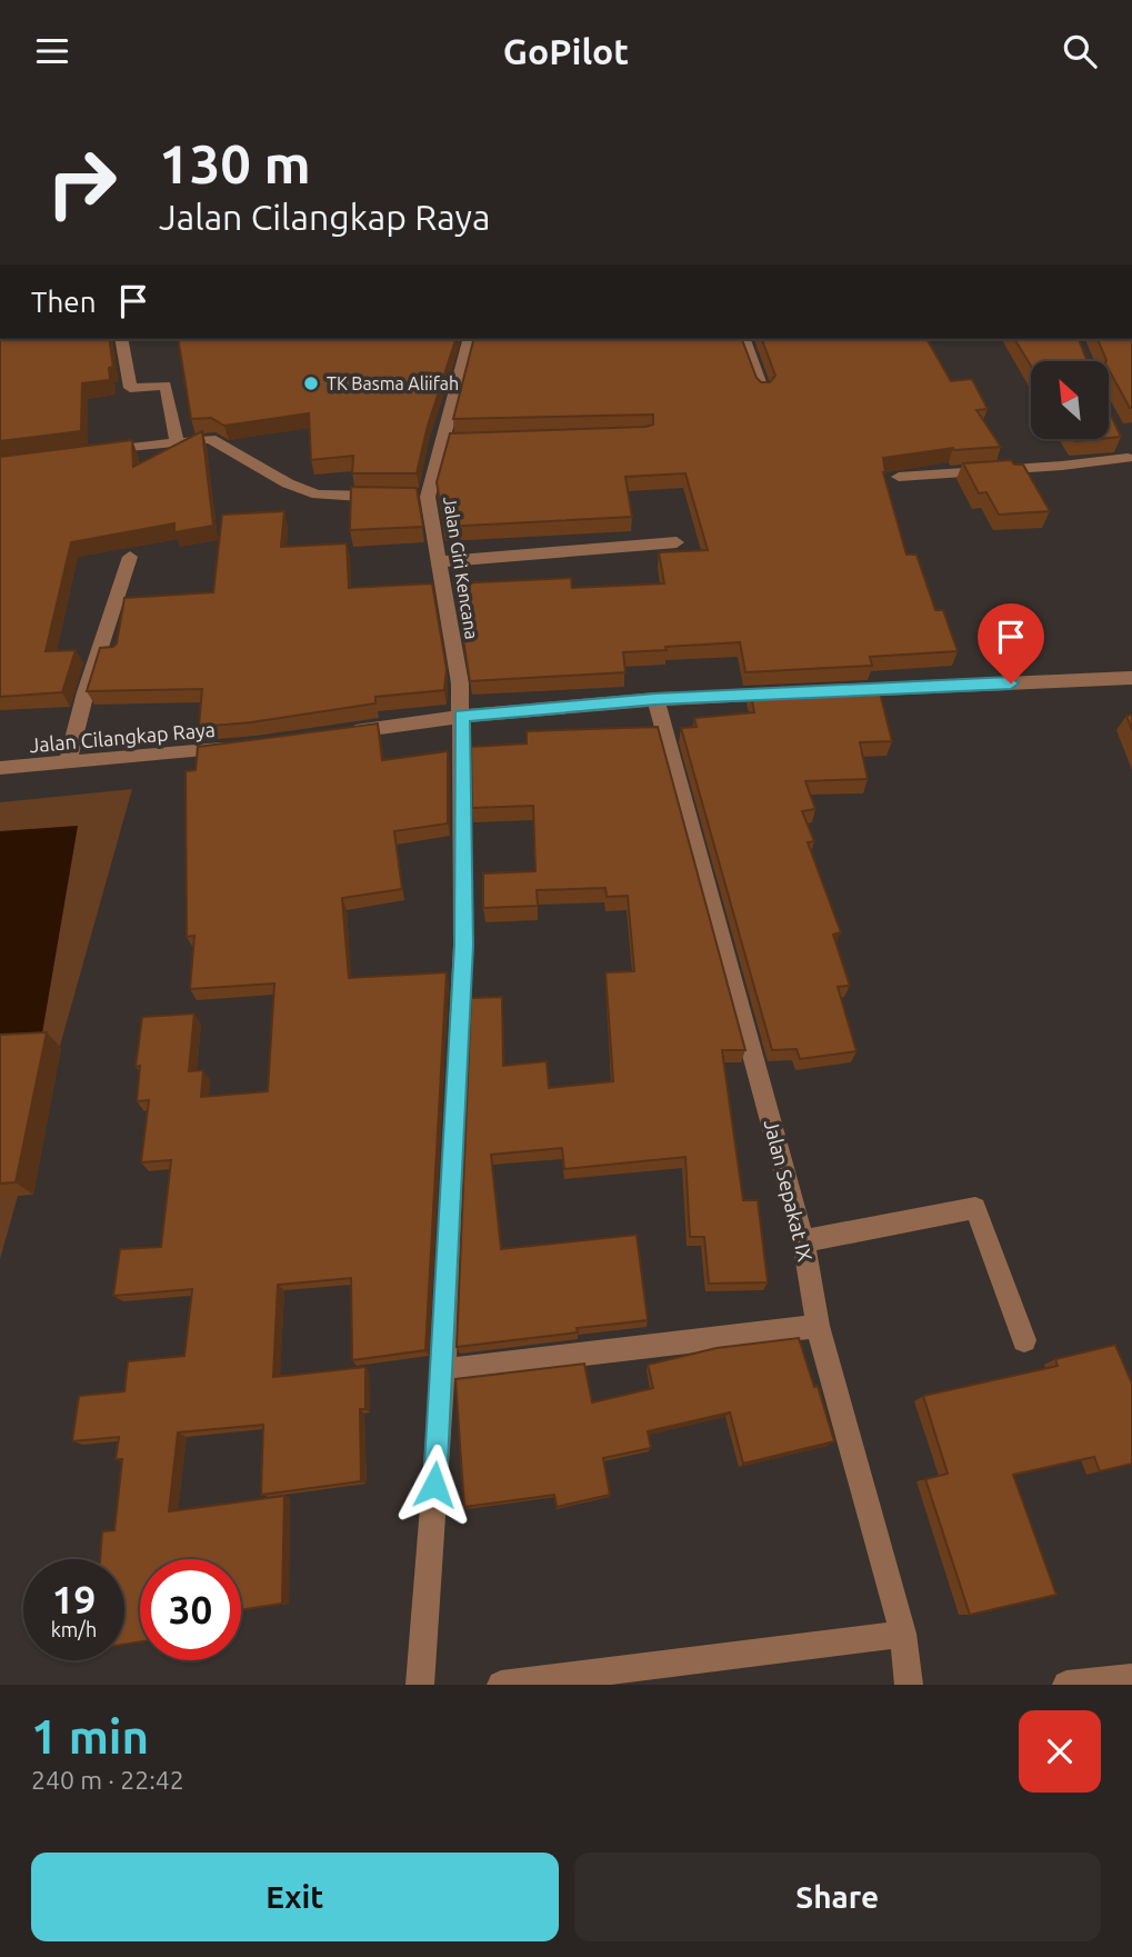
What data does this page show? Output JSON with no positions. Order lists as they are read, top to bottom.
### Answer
{
  "streets": {
    "street": ["Jalan Giri Kencana", "Jalan Cilangkap Raya", "Jalan Sepakat IX"]
  },
  "places": ["TK Basma Aliifah"],
  "north": "top left",
  "page": {
    "header": "GoPilot",
    "turn": ["130 m", "Jalan Cilangkap Raya"],
    "then": "Then",
    "speed": "19 km/h",
    "limit": "30",
    "heading": ["1 min", "240 m · 22:42"],
    "buttons": ["Exit", "Share"]
  }
}
